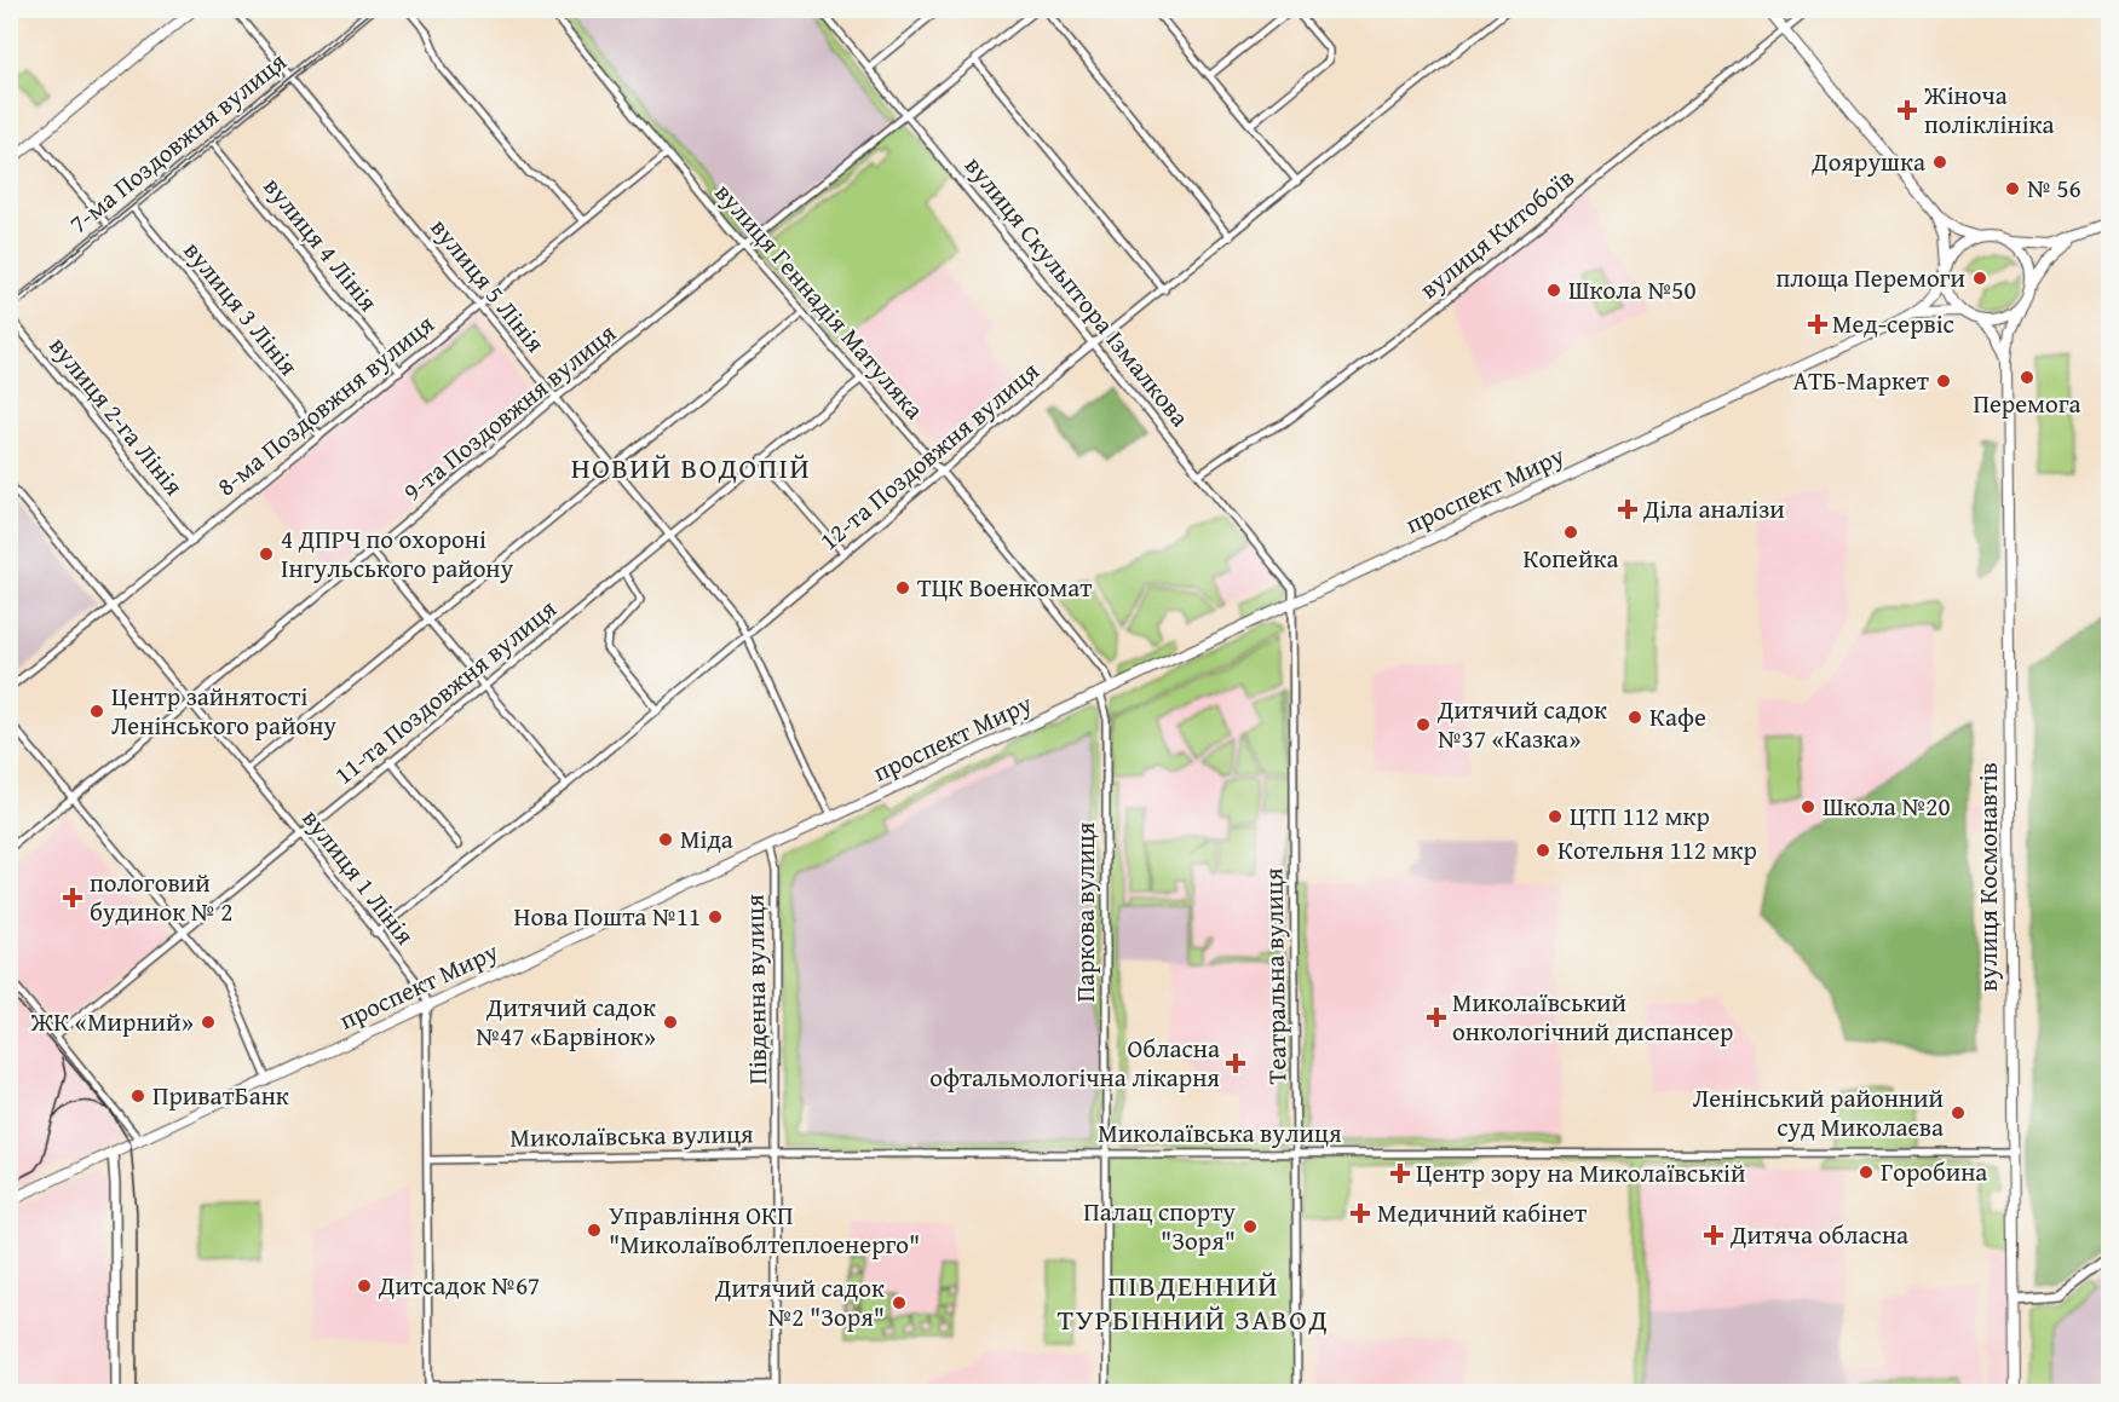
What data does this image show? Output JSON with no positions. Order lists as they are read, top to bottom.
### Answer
{
  "streets": {
    "main road": ["проспект Миру", "вулиця Космонавтів"],
    "street": [
      "7-ма Поздовжня вулиця",
      "вулиця Китобоїв",
      "вулиця 4 Лінія",
      "вулиця 5 Лінія",
      "вулиця Скульптора Ізмалкова",
      "вулиця Геннадія Матуляка",
      "вулиця 3 Лінія",
      "8-ма Поздовжня вулиця",
      "9-та Поздовжня вулиця",
      "вулиця 2-га Лінія",
      "12-та Поздовжня вулиця",
      "11-та Поздовжня вулиця",
      "вулиця 1 Лінія",
      "Паркова вулиця",
      "Театральна вулиця",
      "Південна вулиця",
      "Миколаївська вулиця"
    ]
  },
  "crossings": [
    ["7-ма Поздовжня вулиця", "вулиця 4 Лінія"],
    ["7-ма Поздовжня вулиця", "вулиця 5 Лінія"],
    ["7-ма Поздовжня вулиця", "вулиця 3 Лінія"],
    ["вулиця Китобоїв", "вулиця Скульптора Ізмалкова"],
    ["вулиця 4 Лінія", "8-ма Поздовжня вулиця"],
    ["вулиця 5 Лінія", "8-ма Поздовжня вулиця"],
    ["вулиця 5 Лінія", "9-та Поздовжня вулиця"],
    ["вулиця 5 Лінія", "12-та Поздовжня вулиця"],
    ["вулиця 5 Лінія", "проспект Миру"],
    ["вулиця 5 Лінія", "11-та Поздовжня вулиця"],
    ["вулиця Скульптора Ізмалкова", "9-та Поздовжня вулиця"],
    ["вулиця Скульптора Ізмалкова", "12-та Поздовжня вулиця"],
    ["вулиця Скульптора Ізмалкова", "проспект Миру"],
    ["вулиця Скульптора Ізмалкова", "Театральна вулиця"],
    ["вулиця Геннадія Матуляка", "8-ма Поздовжня вулиця"],
    ["вулиця Геннадія Матуляка", "9-та Поздовжня вулиця"],
    ["вулиця Геннадія Матуляка", "12-та Поздовжня вулиця"],
    ["вулиця Геннадія Матуляка", "проспект Миру"],
    ["вулиця Геннадія Матуляка", "11-та Поздовжня вулиця"],
    ["вулиця 3 Лінія", "8-ма Поздовжня вулиця"],
    ["8-ма Поздовжня вулиця", "вулиця 2-га Лінія"],
    ["8-ма Поздовжня вулиця", "вулиця 1 Лінія"],
    ["9-та Поздовжня вулиця", "вулиця 1 Лінія"],
    ["12-та Поздовжня вулиця", "вулиця 1 Лінія"],
    ["проспект Миру", "вулиця 1 Лінія"],
    ["проспект Миру", "вулиця Космонавтів"],
    ["проспект Миру", "Паркова вулиця"],
    ["проспект Миру", "Театральна вулиця"],
    ["проспект Миру", "Південна вулиця"],
    ["11-та Поздовжня вулиця", "вулиця 1 Лінія"],
    ["вулиця Космонавтів", "Миколаївська вулиця"],
    ["Паркова вулиця", "Миколаївська вулиця"],
    ["Театральна вулиця", "Миколаївська вулиця"],
    ["Південна вулиця", "Миколаївська вулиця"]
  ],
  "districts": ["НОВИЙ ВОДОПІЙ", "ПІВДЕННИЙ ТУРБІННИЙ ЗАВОД"],
  "places": {
    "health": [
      "Жіноча поліклініка",
      "Мед-сервіс",
      "Діла аналізи",
      "пологовий будинок № 2",
      "Миколаївський онкологічний диспансер",
      "Обласна офтальмологічна лікарня",
      "Центр зору на Миколаївській",
      "Медичний кабінет",
      "Дитяча обласна"
    ],
    "other": [
      "Доярушка",
      "№ 56",
      "площа Перемоги",
      "Школа №50",
      "Перемога",
      "АТБ-Маркет",
      "Копейка",
      "4 ДПРЧ по охороні Інгульського району",
      "ТЦК Военкомат",
      "Центр зайнятості Ленінського району",
      "Кафе",
      "Дитячий садок №37 «Казка»",
      "Школа №20",
      "ЦТП 112 мкр",
      "Міда",
      "Котельня 112 мкр",
      "Нова Пошта №11",
      "ЖК «Мирний»",
      "Дитячий садок №47 «Барвінок»",
      "ПриватБанк",
      "Ленінський районний суд Миколаєва",
      "Горобина",
      "Палац спорту \"Зоря\"",
      "Управління ОКП \"Миколаївоблтеплоенерго\"",
      "Дитсадок №67",
      "Дитячий садок №2 \"Зоря\""
    ]
  }
}
